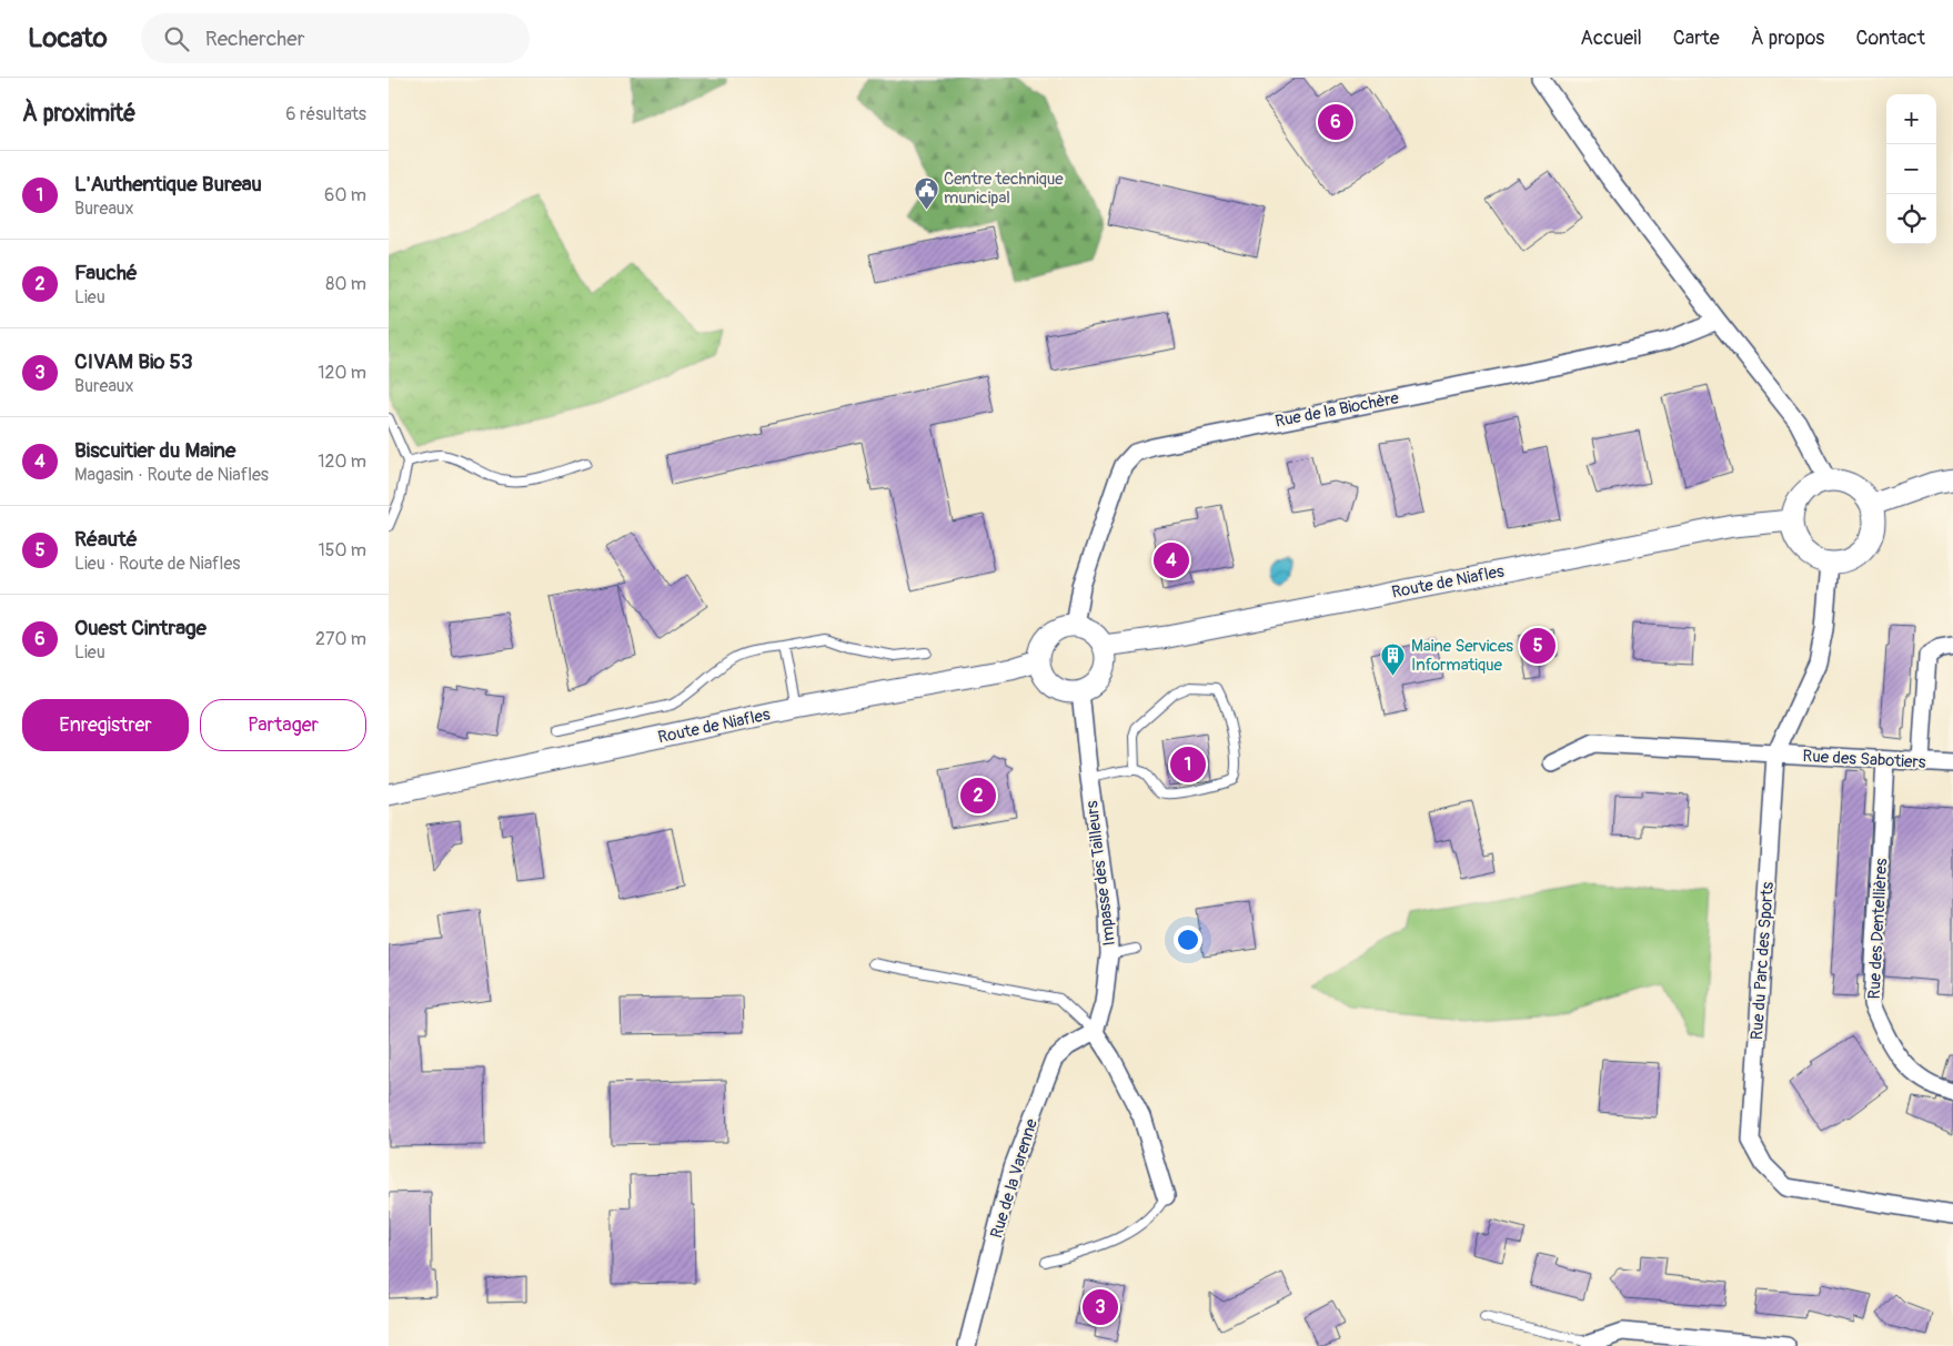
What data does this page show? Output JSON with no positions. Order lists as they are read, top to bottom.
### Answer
{
  "streets": {
    "street": [
      "Rue de la Biochère",
      "Route de Niafles",
      "Rue des Sabotiers",
      "Impasse des Tailleurs",
      "Rue des Dentellières",
      "Rue du Parc des Sports",
      "Rue de la Varenne"
    ]
  },
  "crossings": [
    ["Rue de la Biochère", "Route de Niafles"],
    ["Rue de la Biochère", "Impasse des Tailleurs"],
    ["Route de Niafles", "Impasse des Tailleurs"],
    ["Route de Niafles", "Rue du Parc des Sports"],
    ["Rue des Sabotiers", "Rue des Dentellières"],
    ["Rue des Sabotiers", "Rue du Parc des Sports"],
    ["Impasse des Tailleurs", "Rue de la Varenne"]
  ],
  "places": {
    "public building": ["Centre technique municipal"],
    "building": ["Maine Services Informatique"]
  },
  "page": {
    "header": "Locato",
    "search": "Rechercher",
    "nav": [
      "Accueil",
      "Carte",
      "À propos",
      "Contact"
    ],
    "heading": ["À proximité", "6 résultats"],
    "map_buttons": ["+", "−"],
    "pins": [
      "6",
      "4",
      "5",
      "1",
      "2",
      "3"
    ],
    "list": [
      {
        "mark": "1",
        "name": "L'Authentique Bureau",
        "note": "Bureaux",
        "value": "60 m"
      },
      {
        "mark": "2",
        "name": "Fauché",
        "note": "Lieu",
        "value": "80 m"
      },
      {
        "mark": "3",
        "name": "CIVAM Bio 53",
        "note": "Bureaux",
        "value": "120 m"
      },
      {
        "mark": "4",
        "name": "Biscuitier du Maine",
        "note": "Magasin · Route de Niafles",
        "value": "120 m"
      },
      {
        "mark": "5",
        "name": "Réauté",
        "note": "Lieu · Route de Niafles",
        "value": "150 m"
      },
      {
        "mark": "6",
        "name": "Ouest Cintrage",
        "note": "Lieu",
        "value": "270 m"
      }
    ],
    "buttons": ["Enregistrer", "Partager"]
  }
}
